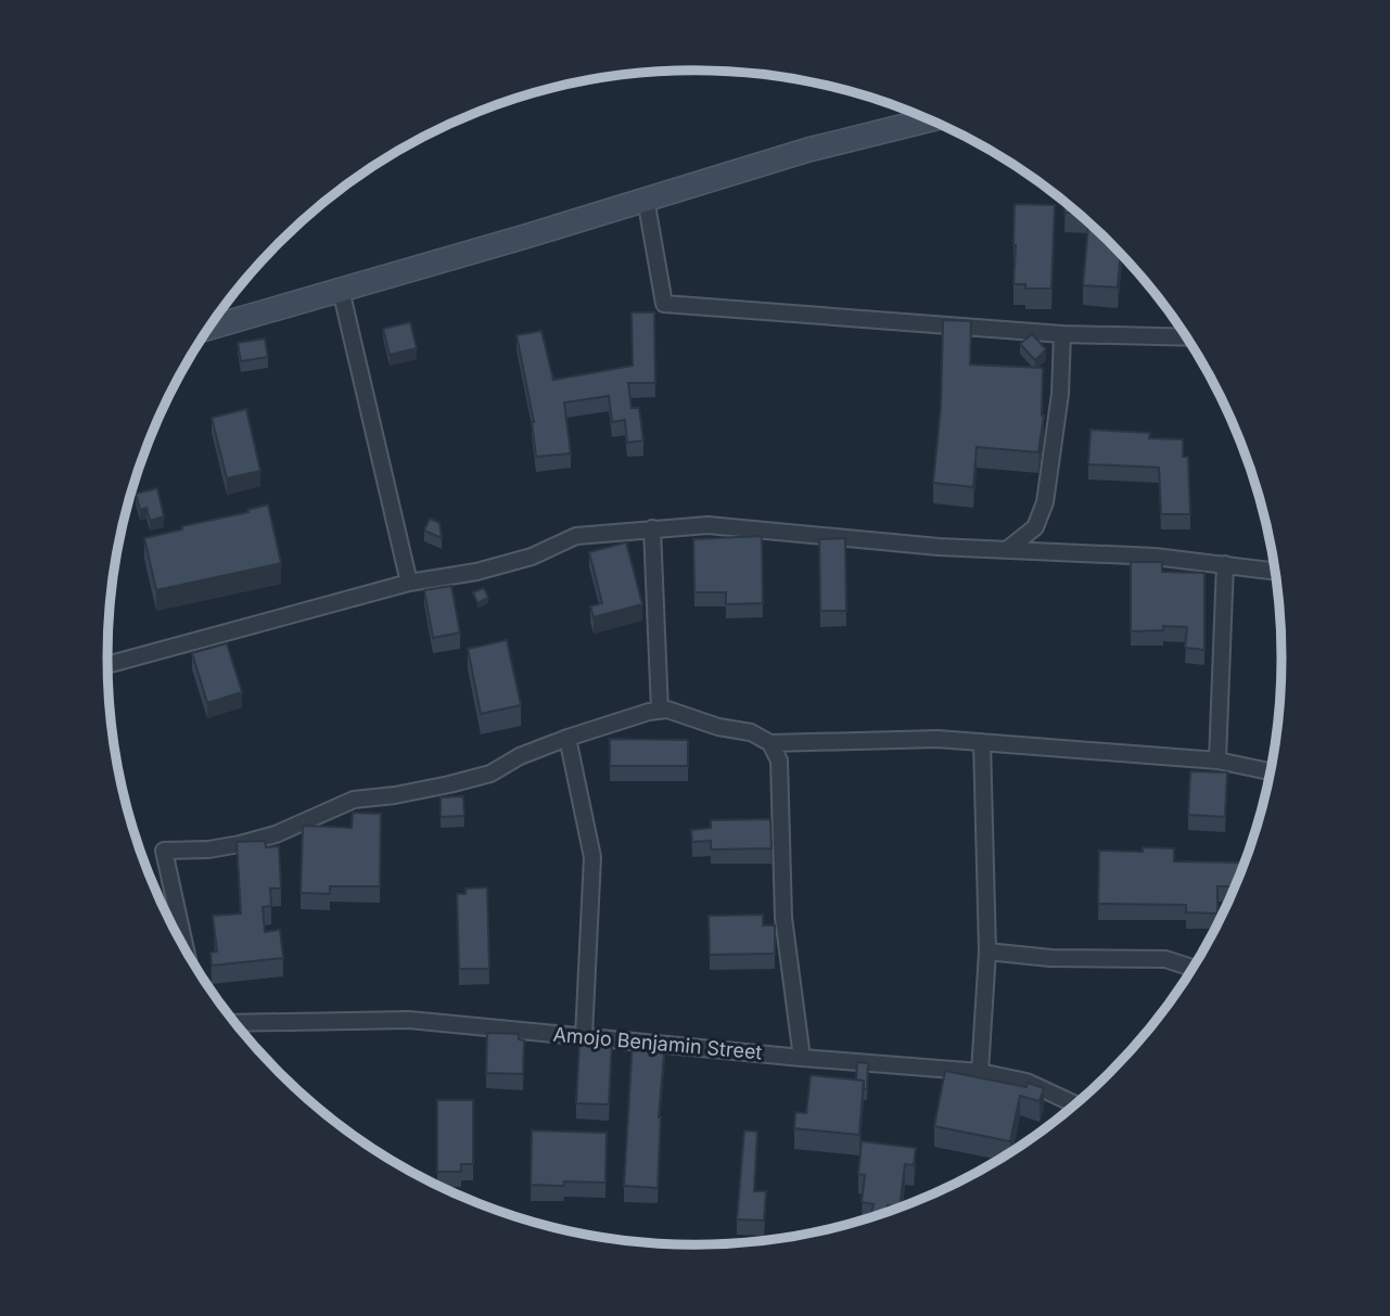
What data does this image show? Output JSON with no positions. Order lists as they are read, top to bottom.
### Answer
{
  "streets": {
    "street": ["Amojo Benjamin Street"]
  }
}
